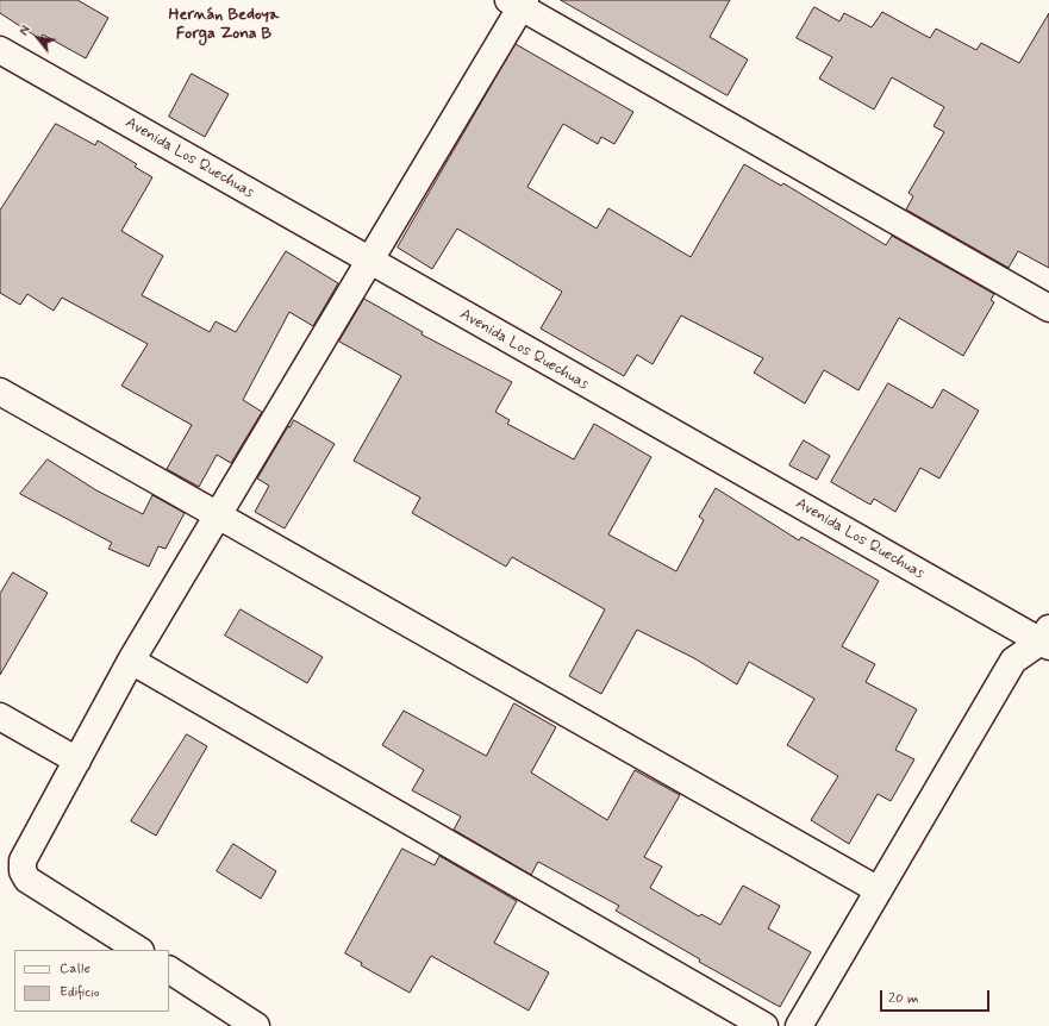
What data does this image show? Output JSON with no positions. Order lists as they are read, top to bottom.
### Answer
{
  "streets": {
    "street": ["Avenida Los Quechuas"]
  },
  "districts": ["Hernán Bedoya Forga Zona B"],
  "legend": ["Calle", "Edificio"],
  "scale_bar": "20 m",
  "north": "top left"
}
